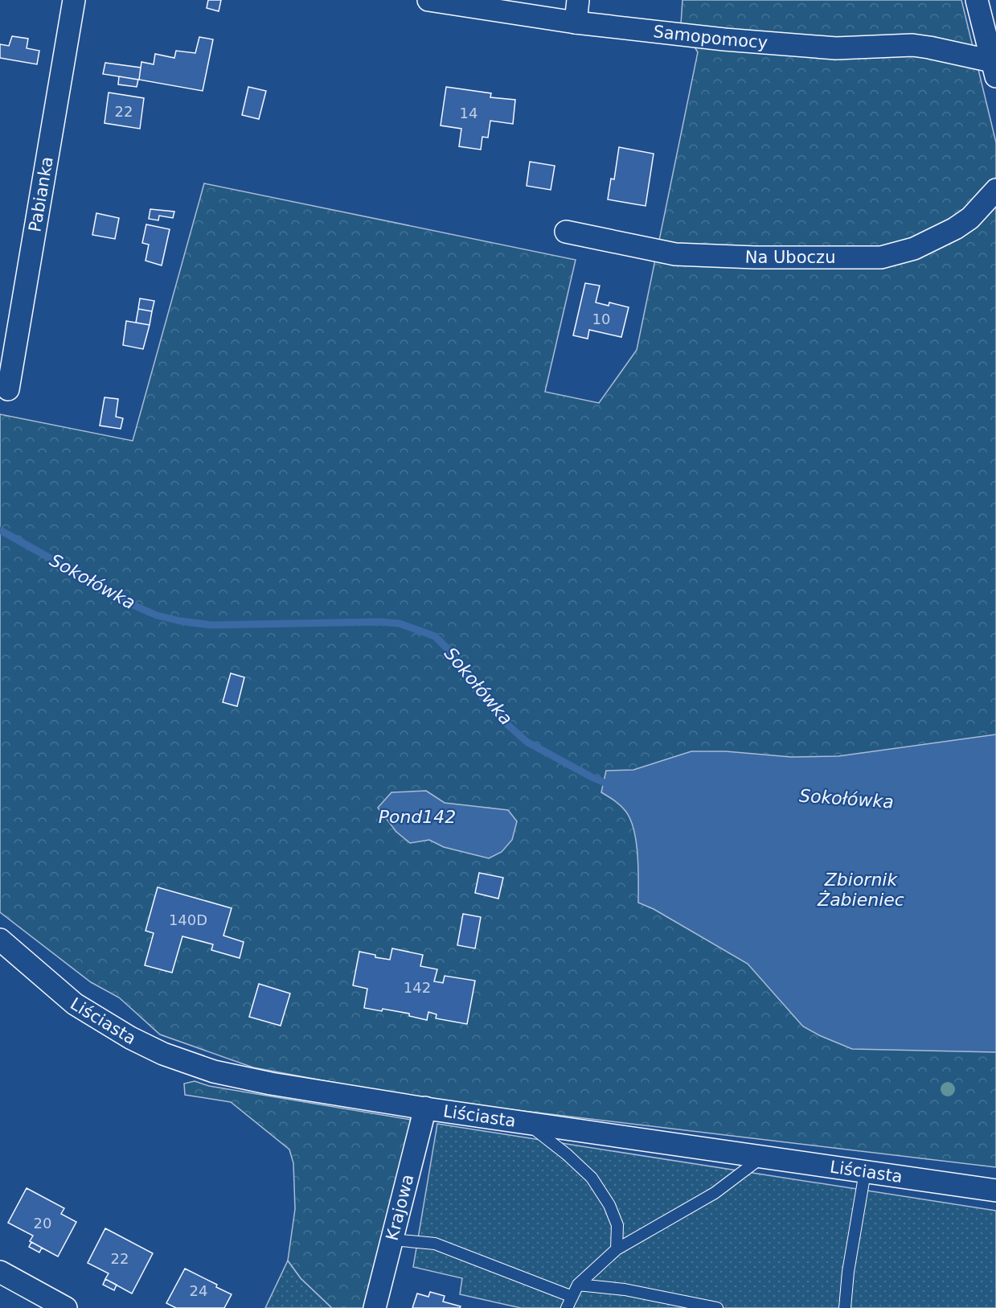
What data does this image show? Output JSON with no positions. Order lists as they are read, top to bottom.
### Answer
{
  "streets": {
    "street": [
      "Samopomocy",
      "Pabianka",
      "Na Uboczu",
      "Liściasta",
      "Krajowa"
    ]
  },
  "crossings": [
    ["Liściasta", "Krajowa"]
  ],
  "water": ["Sokołówka", "Pond142", "Zbiornik Żabieniec"],
  "house_numbers": [
    "22",
    "14",
    "10",
    "140D",
    "142",
    "20",
    "22",
    "24"
  ]
}
